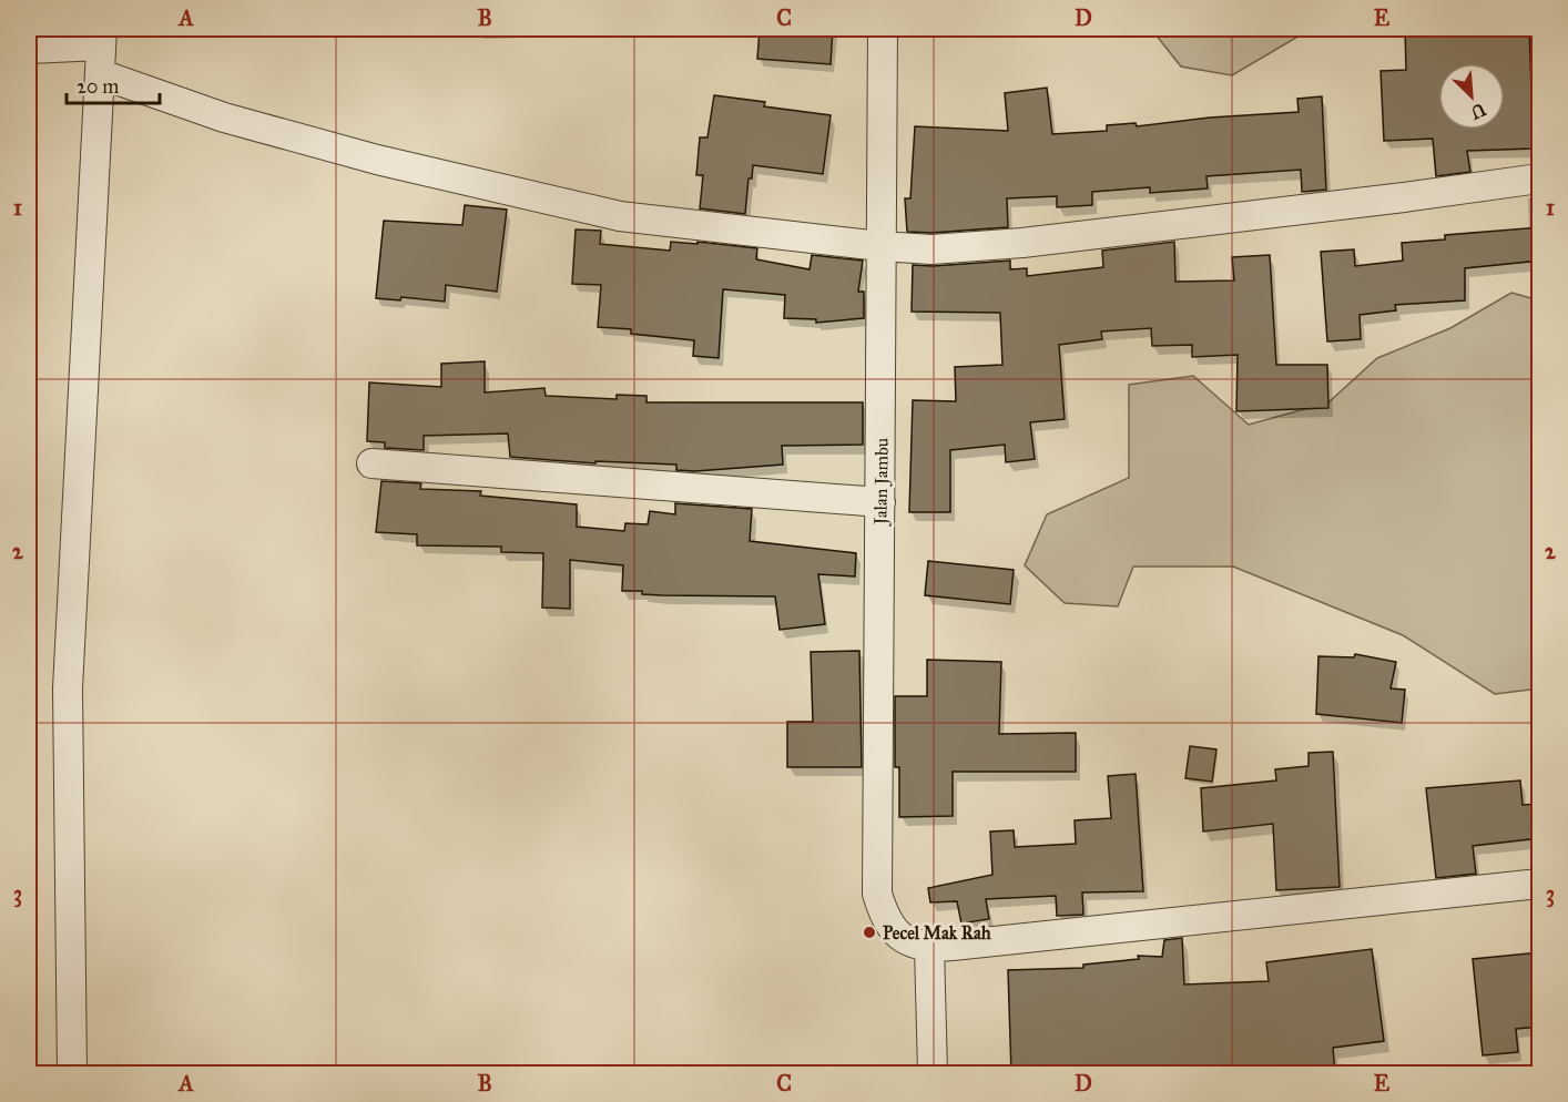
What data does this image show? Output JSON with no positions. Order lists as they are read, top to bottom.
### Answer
{
  "streets": {
    "street": ["Jalan Jambu"]
  },
  "places": ["Pecel Mak Rah"],
  "scale_bar": "20 m",
  "north": "bottom right",
  "grid": {
    "columns": [
      "A",
      "B",
      "C",
      "D",
      "E"
    ],
    "rows": ["1", "2", "3"]
  }
}
